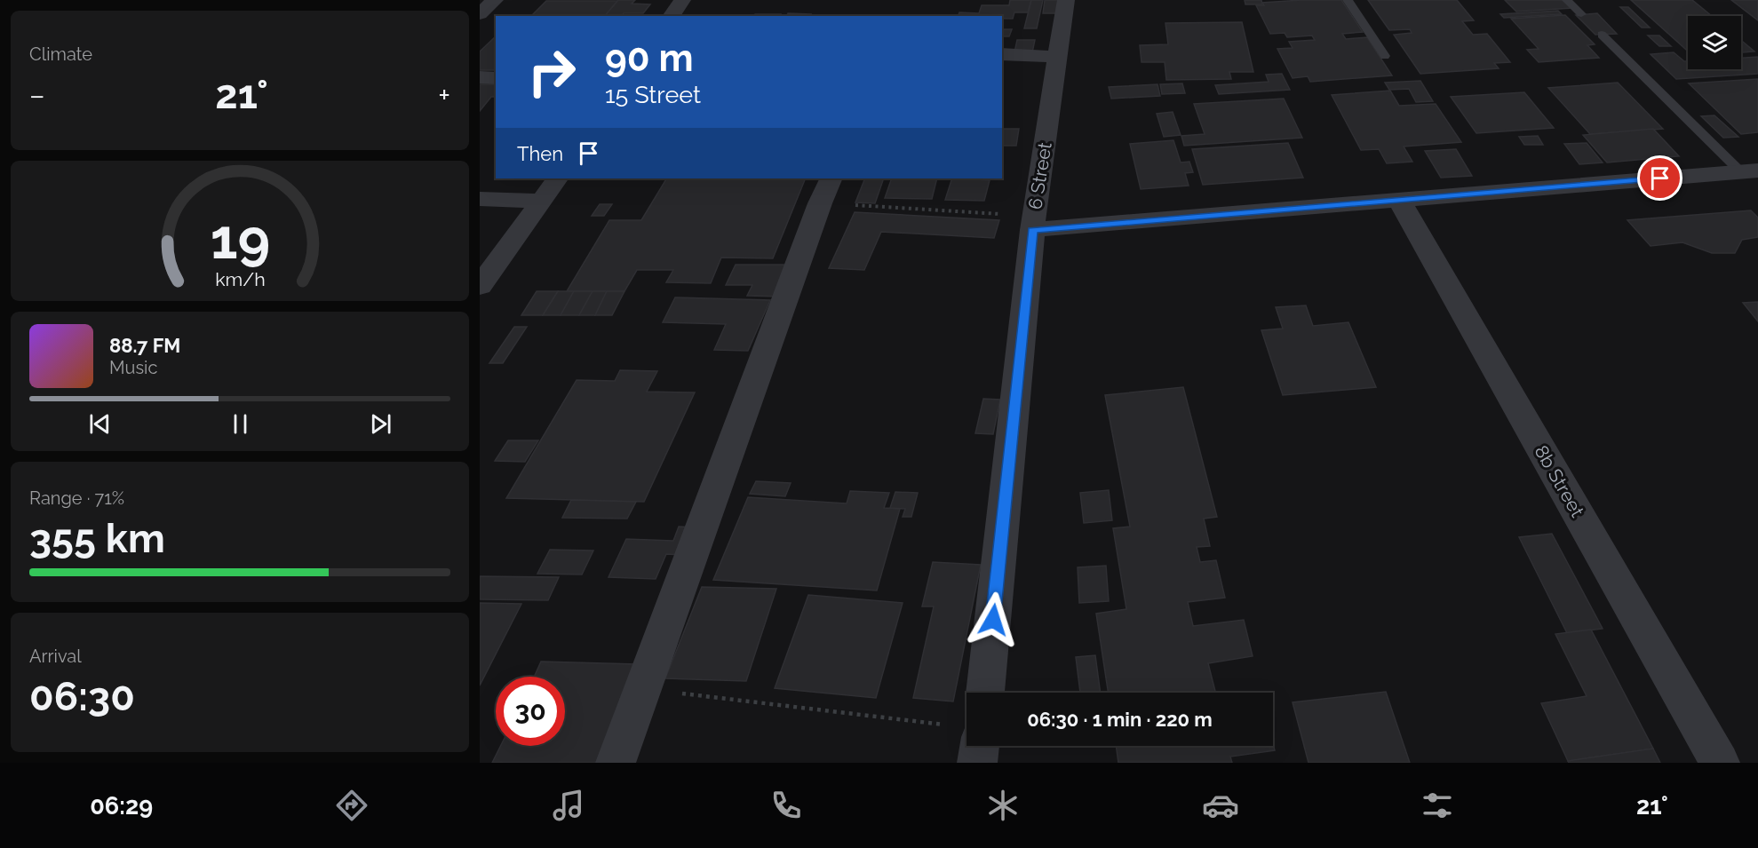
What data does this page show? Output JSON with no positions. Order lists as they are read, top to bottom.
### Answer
{
  "streets": {
    "street": ["6 Street", "8b Street"]
  },
  "page": {
    "tile": [
      "Climate",
      ["Range · 71%", "355 km"],
      ["Arrival", "06:30"]
    ],
    "turn": ["90 m", "15 Street"],
    "heat": ["−", "21°", "+"],
    "then": "Then",
    "song": ["88.7 FM", "Music"],
    "limit": "30",
    "trip": "06:30 · 1 min · 220 m",
    "tabs": ["06:29", "21°"],
    "gauge": ["19", "km/h"]
  }
}
